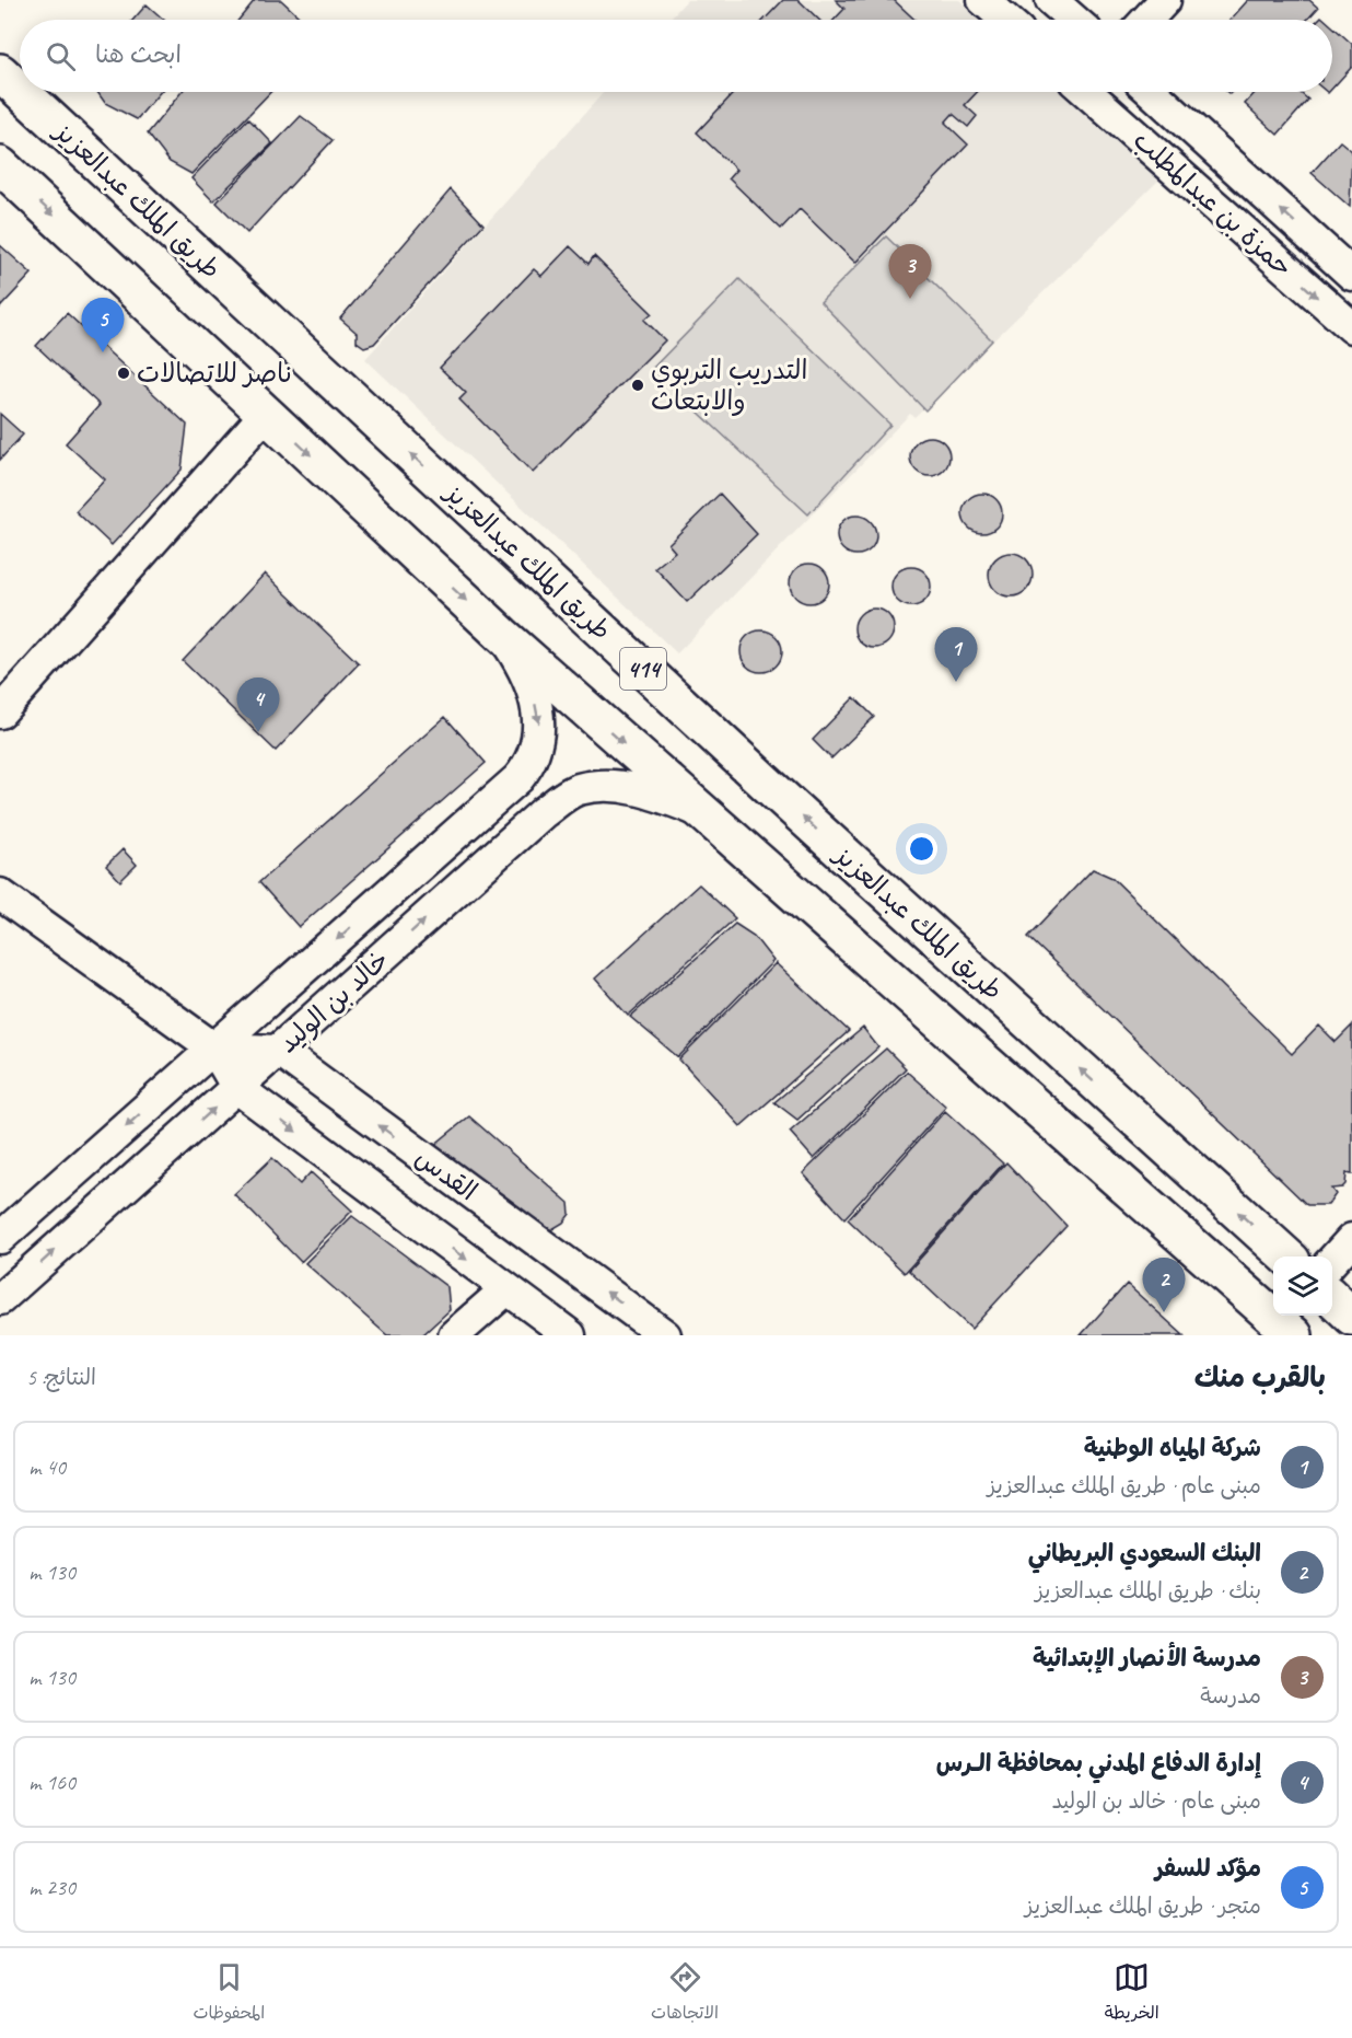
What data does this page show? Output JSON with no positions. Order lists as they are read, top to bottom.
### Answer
{
  "streets": {
    "highway": ["طريق الملك عبدالعزيز", "414"],
    "street": ["حمزة بن عبدالمطلب", "خالد بن الوليد", "القدس"]
  },
  "crossings": [
    ["414", "خالد بن الوليد"],
    ["خالد بن الوليد", "القدس"]
  ],
  "places": ["ناصر للاتصالات", "التدريب التربوي والابتعاث"],
  "page": {
    "search": "ابحث هنا",
    "pins": [
      "3",
      "5",
      "1",
      "4",
      "2"
    ],
    "heading": ["بالقرب منك", "النتائج: 5"],
    "list": [
      {
        "mark": "1",
        "name": "شركة المياه الوطنية",
        "note": "مبنى عام · طريق الملك عبدالعزيز",
        "value": "40 m"
      },
      {
        "mark": "2",
        "name": "البنك السعودي البريطاني",
        "note": "بنك · طريق الملك عبدالعزيز",
        "value": "130 m"
      },
      {
        "mark": "3",
        "name": "مدرسة الأنصار الإبتدائية",
        "note": "مدرسة",
        "value": "130 m"
      },
      {
        "mark": "4",
        "name": "إدارة الدفاع المدني بمحافظة الـرس",
        "note": "مبنى عام · خالد بن الوليد",
        "value": "160 m"
      },
      {
        "mark": "5",
        "name": "مؤكد للسفر",
        "note": "متجر · طريق الملك عبدالعزيز",
        "value": "230 m"
      }
    ],
    "nav": ["الخريطة", "الاتجاهات", "المحفوظات"]
  }
}
